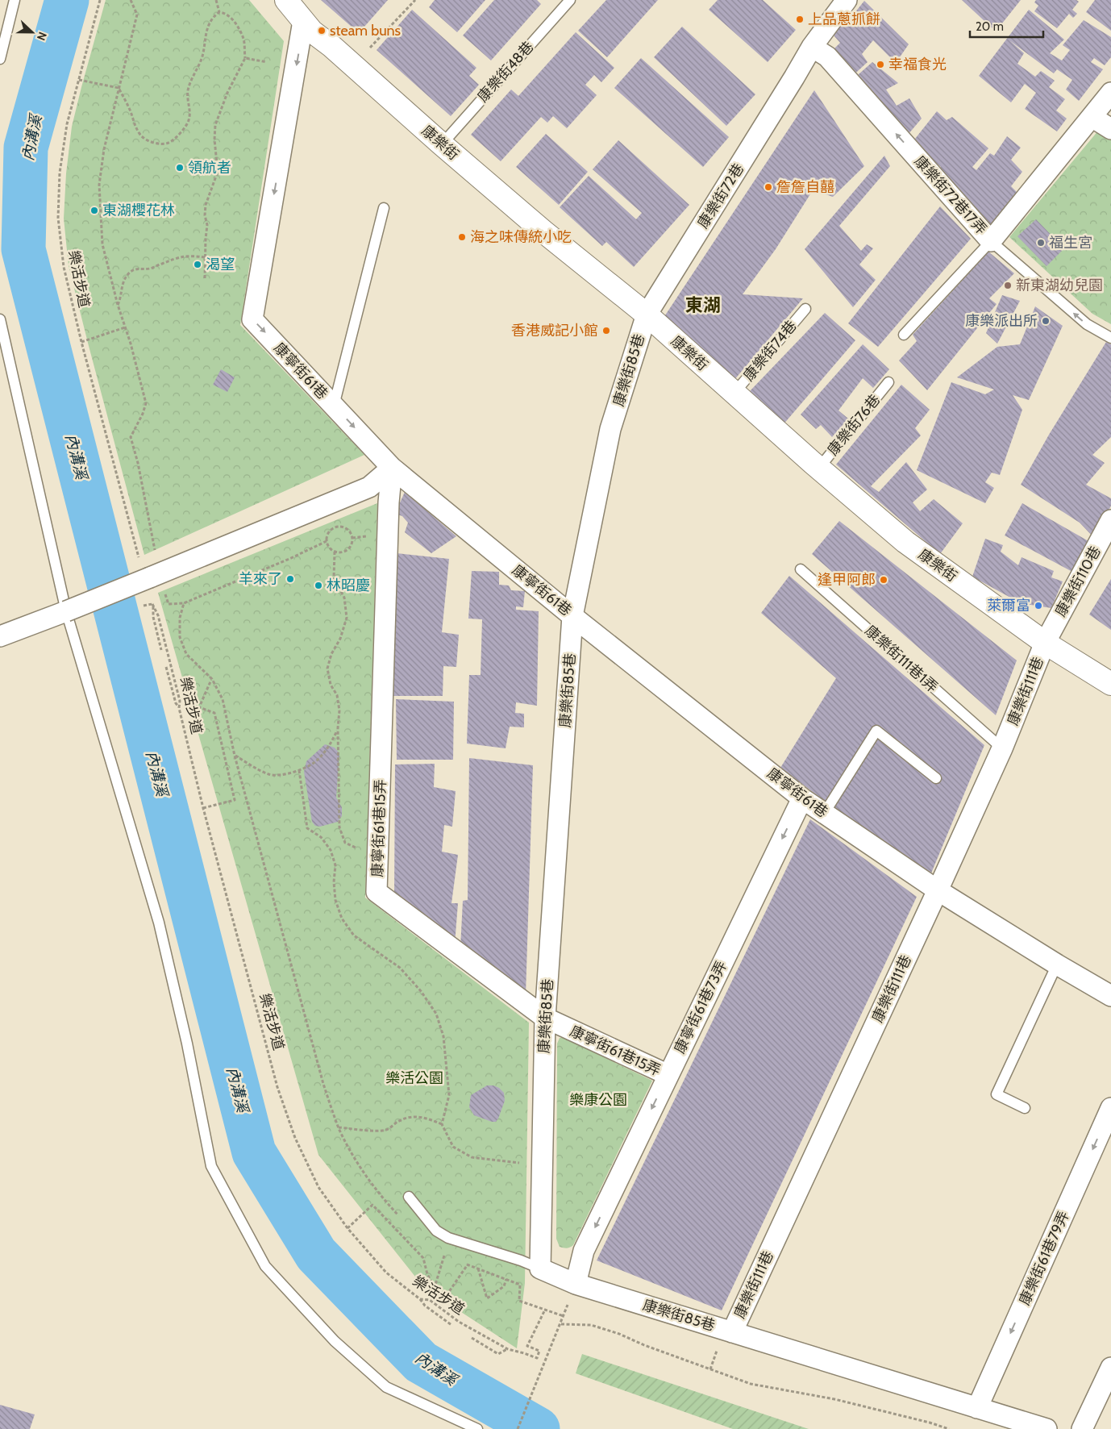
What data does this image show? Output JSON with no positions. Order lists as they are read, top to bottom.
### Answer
{
  "streets": {
    "street": [
      "康樂街",
      "康樂街72巷17弄",
      "康樂街72巷",
      "康樂街85巷",
      "康寧街61巷",
      "康樂街110巷",
      "康樂街111巷",
      "康寧街61巷15弄",
      "康寧街61巷73弄",
      "康樂街61巷79弄"
    ],
    "lane": [
      "康樂街48巷",
      "康樂街74巷",
      "康樂街76巷",
      "康樂街111巷1弄"
    ],
    "path": ["樂活步道"]
  },
  "crossings": [
    ["康樂街48巷", "康樂街"],
    ["康樂街", "康樂街72巷"],
    ["康樂街", "康樂街74巷"],
    ["康樂街", "康樂街85巷"],
    ["康樂街", "康寧街61巷"],
    ["康樂街", "康樂街76巷"],
    ["康樂街", "康樂街110巷"],
    ["康樂街", "康樂街111巷"],
    ["康樂街72巷17弄", "康樂街72巷"],
    ["康樂街72巷", "康樂街85巷"],
    ["康樂街85巷", "康寧街61巷"],
    ["康樂街85巷", "康樂街111巷"],
    ["康樂街85巷", "康寧街61巷15弄"],
    ["康樂街85巷", "康寧街61巷73弄"],
    ["康樂街85巷", "康樂街61巷79弄"],
    ["康寧街61巷", "康樂街111巷"],
    ["康寧街61巷", "康寧街61巷15弄"],
    ["康寧街61巷", "康寧街61巷73弄"],
    ["康樂街110巷", "康樂街111巷"],
    ["康樂街111巷1弄", "康樂街111巷"],
    ["康寧街61巷15弄", "康寧街61巷73弄"]
  ],
  "one_way": ["康樂街72巷17弄", "康寧街61巷73弄", "康樂街61巷79弄"],
  "districts": ["東湖"],
  "water": ["內溝溪"],
  "parks": ["樂活公園", "樂康公園"],
  "places": [
    "上品蔥抓餅",
    "steam buns",
    "幸福食光",
    "領航者",
    "詹詹自囍",
    "東湖櫻花林",
    "海之味傳統小吃",
    "福生宮",
    "渴望",
    "新東湖幼兒園",
    "康樂派出所",
    "香港威記小館",
    "羊來了",
    "逢甲阿郎",
    "林昭慶",
    "萊爾富"
  ],
  "scale_bar": "20 m",
  "north": "right"
}
